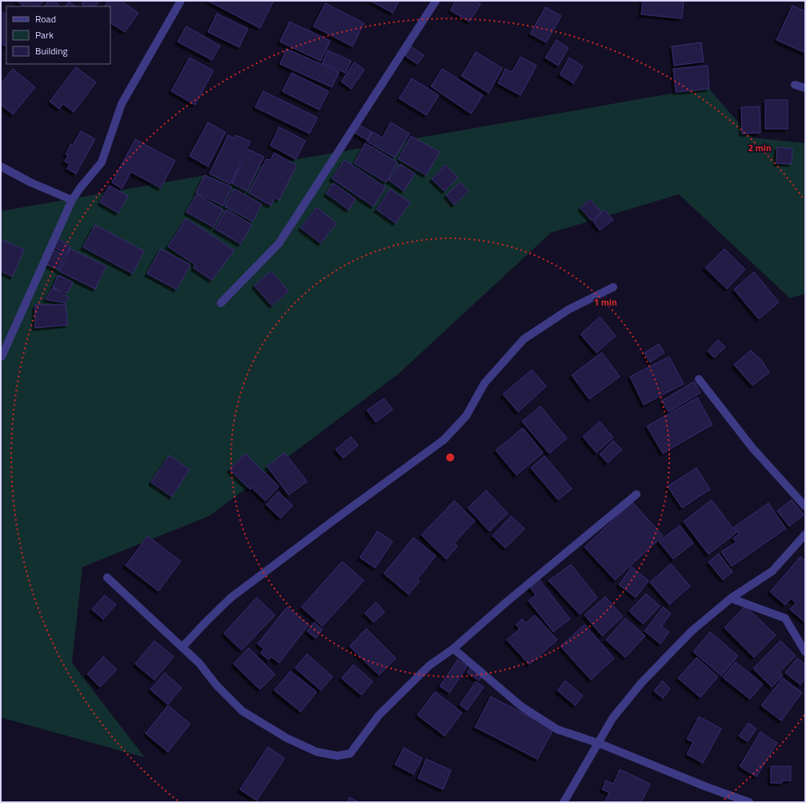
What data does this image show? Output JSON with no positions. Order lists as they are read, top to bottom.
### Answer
{
  "legend": ["Road", "Park", "Building"],
  "rings": ["2 min", "1 min"]
}
